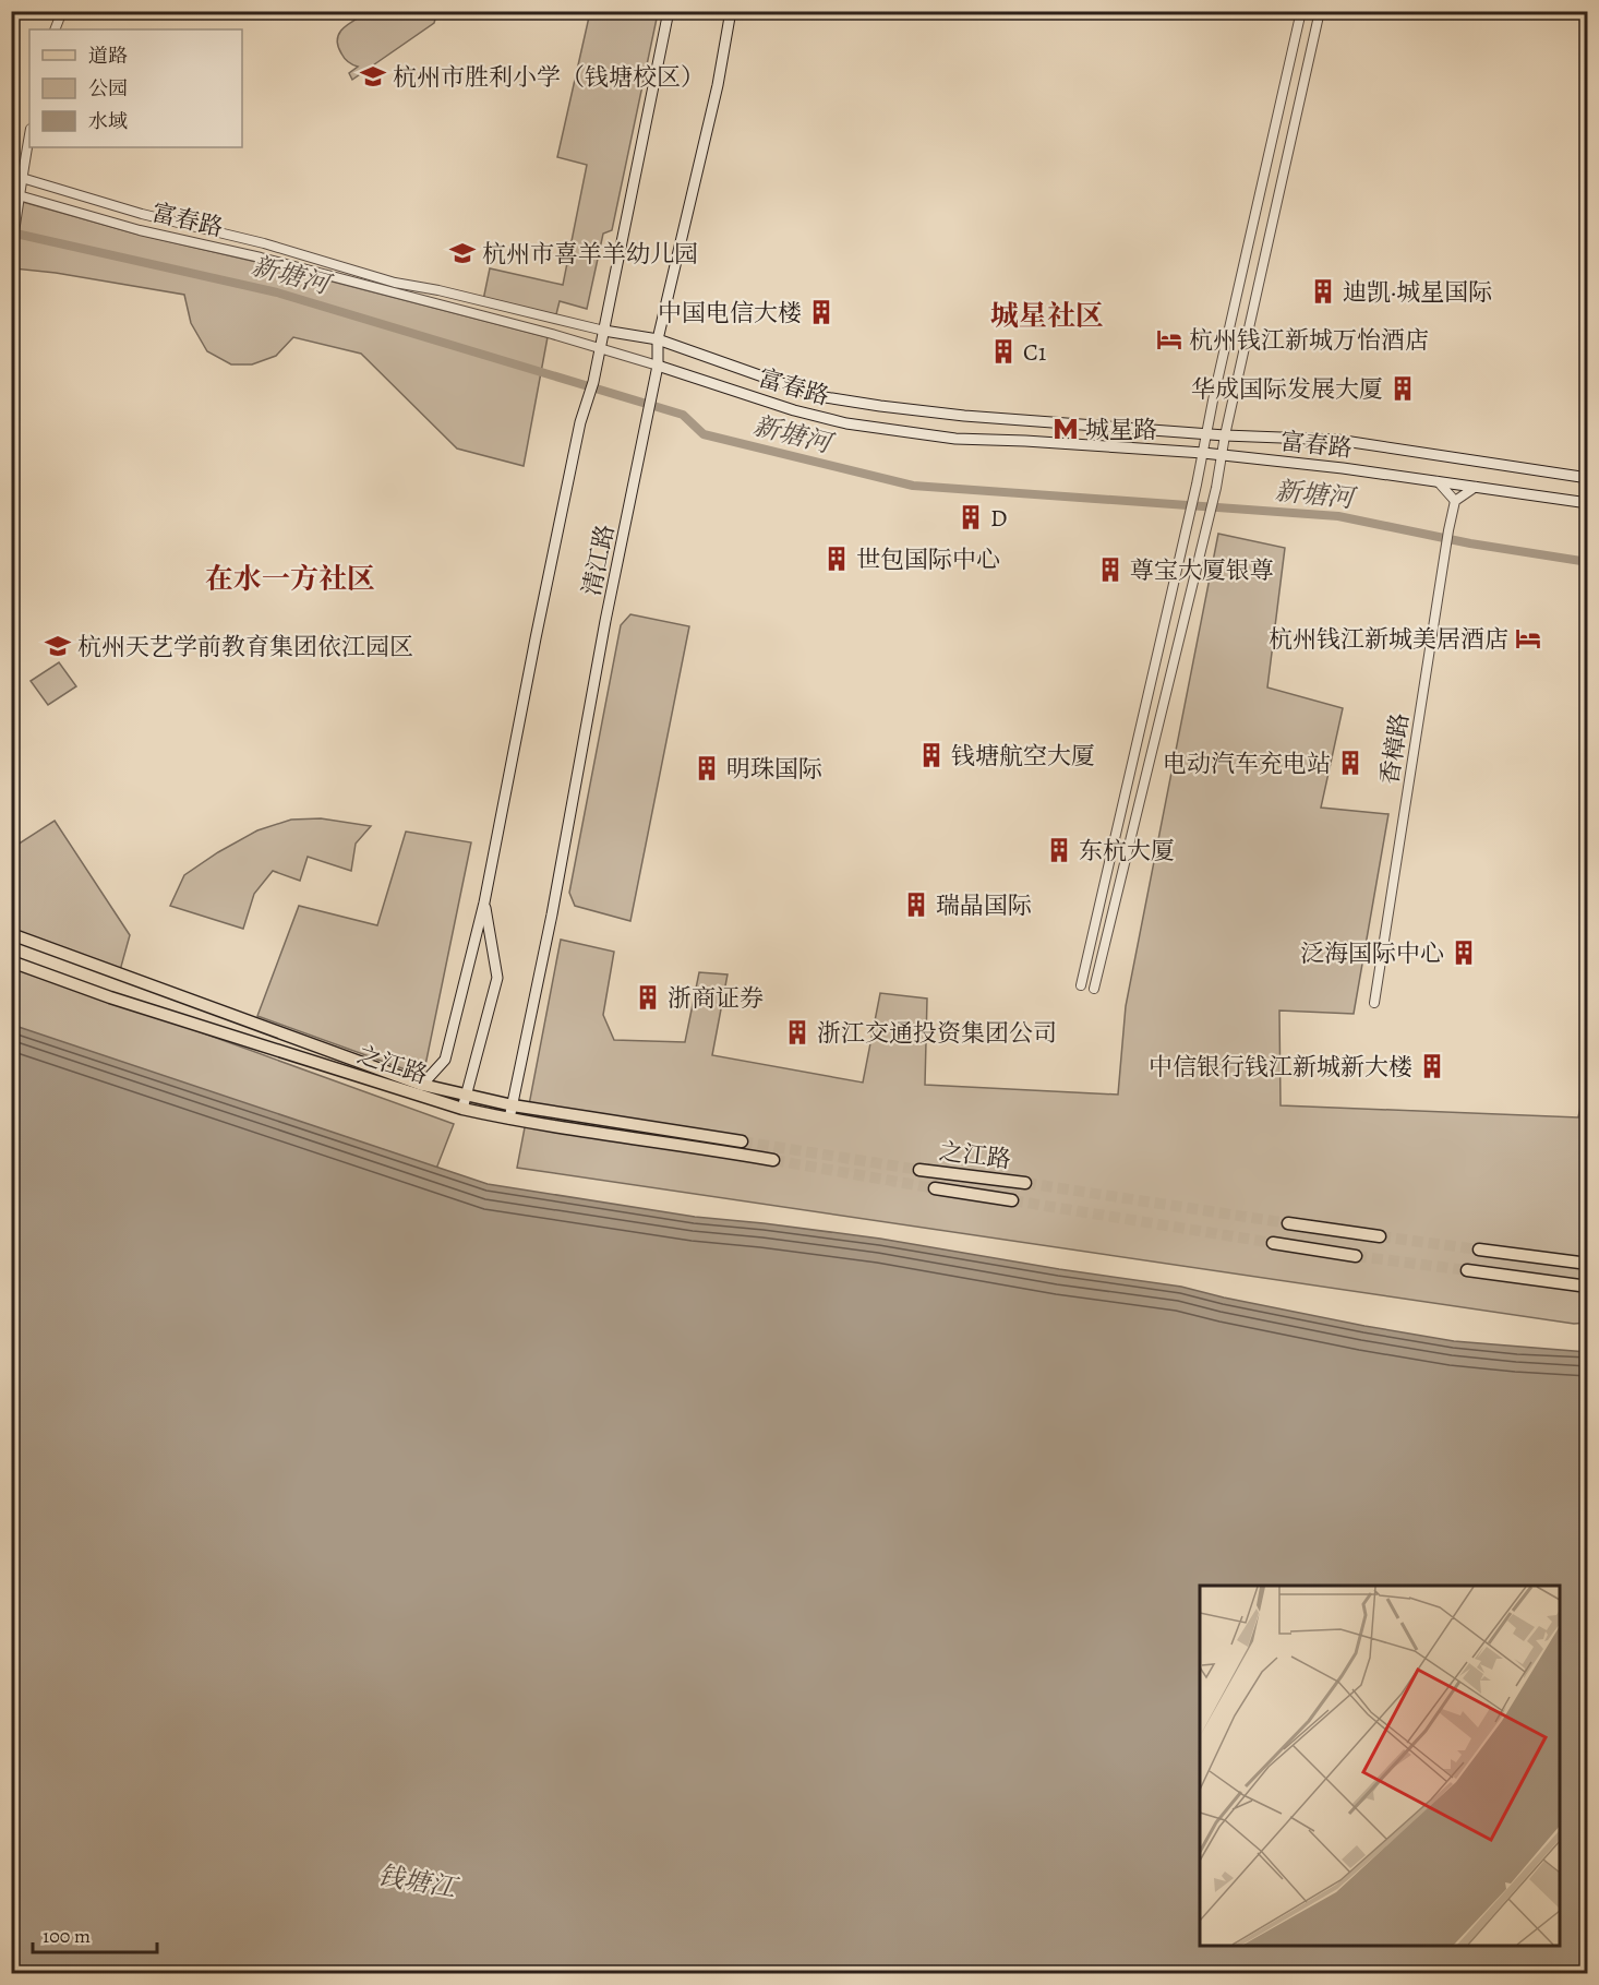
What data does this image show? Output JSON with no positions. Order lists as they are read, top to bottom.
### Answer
{
  "streets": {
    "main road": ["富春路", "清江路", "之江路"],
    "street": ["香樟路"]
  },
  "crossings": [
    ["富春路", "清江路"],
    ["清江路", "之江路"]
  ],
  "districts": ["城星社区", "在水一方社区"],
  "water": ["新塘河", "钱塘江"],
  "places": {
    "school or university": ["杭州市胜利小学（钱塘校区）", "杭州市喜羊羊幼儿园", "杭州天艺学前教育集团依江园区"],
    "building": [
      "迪凯·城星国际",
      "中国电信大楼",
      "C1",
      "华成国际发展大厦",
      "D",
      "世包国际中心",
      "尊宝大厦银尊",
      "钱塘航空大厦",
      "电动汽车充电站",
      "明珠国际",
      "东杭大厦",
      "瑞晶国际",
      "泛海国际中心",
      "浙商证券",
      "浙江交通投资集团公司",
      "中信银行钱江新城新大楼"
    ],
    "hotel": ["杭州钱江新城万怡酒店", "杭州钱江新城美居酒店"],
    "metro station": ["城星路"]
  },
  "legend": ["道路", "公园", "水域"],
  "scale_bar": "100 m"
}
